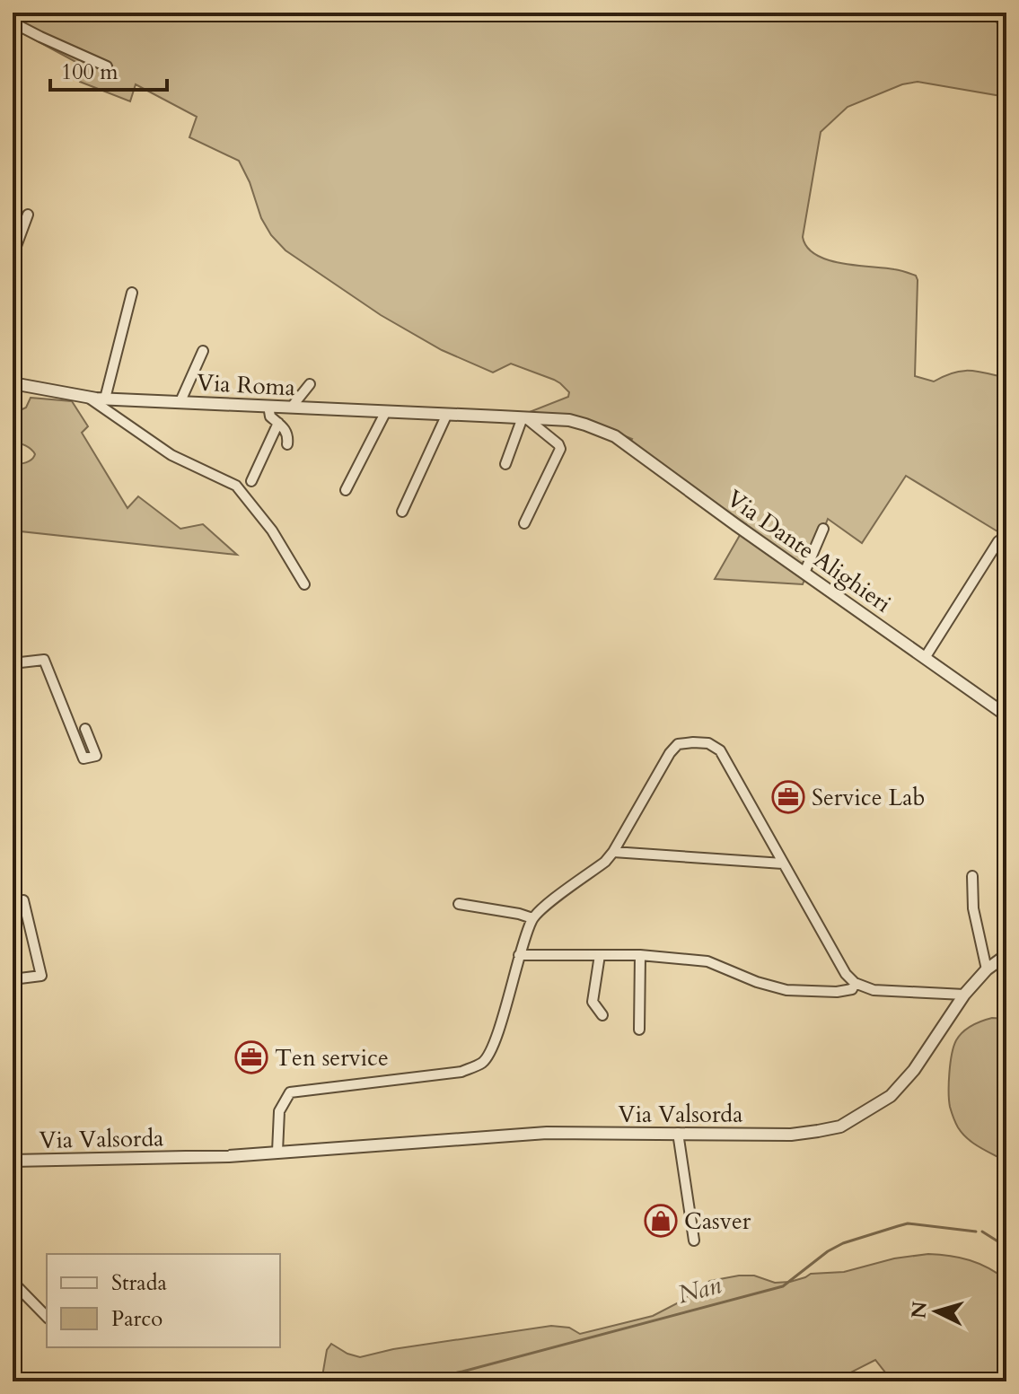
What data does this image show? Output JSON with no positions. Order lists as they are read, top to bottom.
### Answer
{
  "streets": {
    "street": ["Via Roma", "Via Dante Alighieri", "Via Valsorda"]
  },
  "crossings": [
    ["Via Roma", "Via Dante Alighieri"]
  ],
  "water": ["Nan"],
  "places": {
    "office": ["Service Lab", "Ten service"],
    "shop": ["Casver"]
  },
  "legend": ["Strada", "Parco"],
  "scale_bar": "100 m",
  "north": "left"
}
